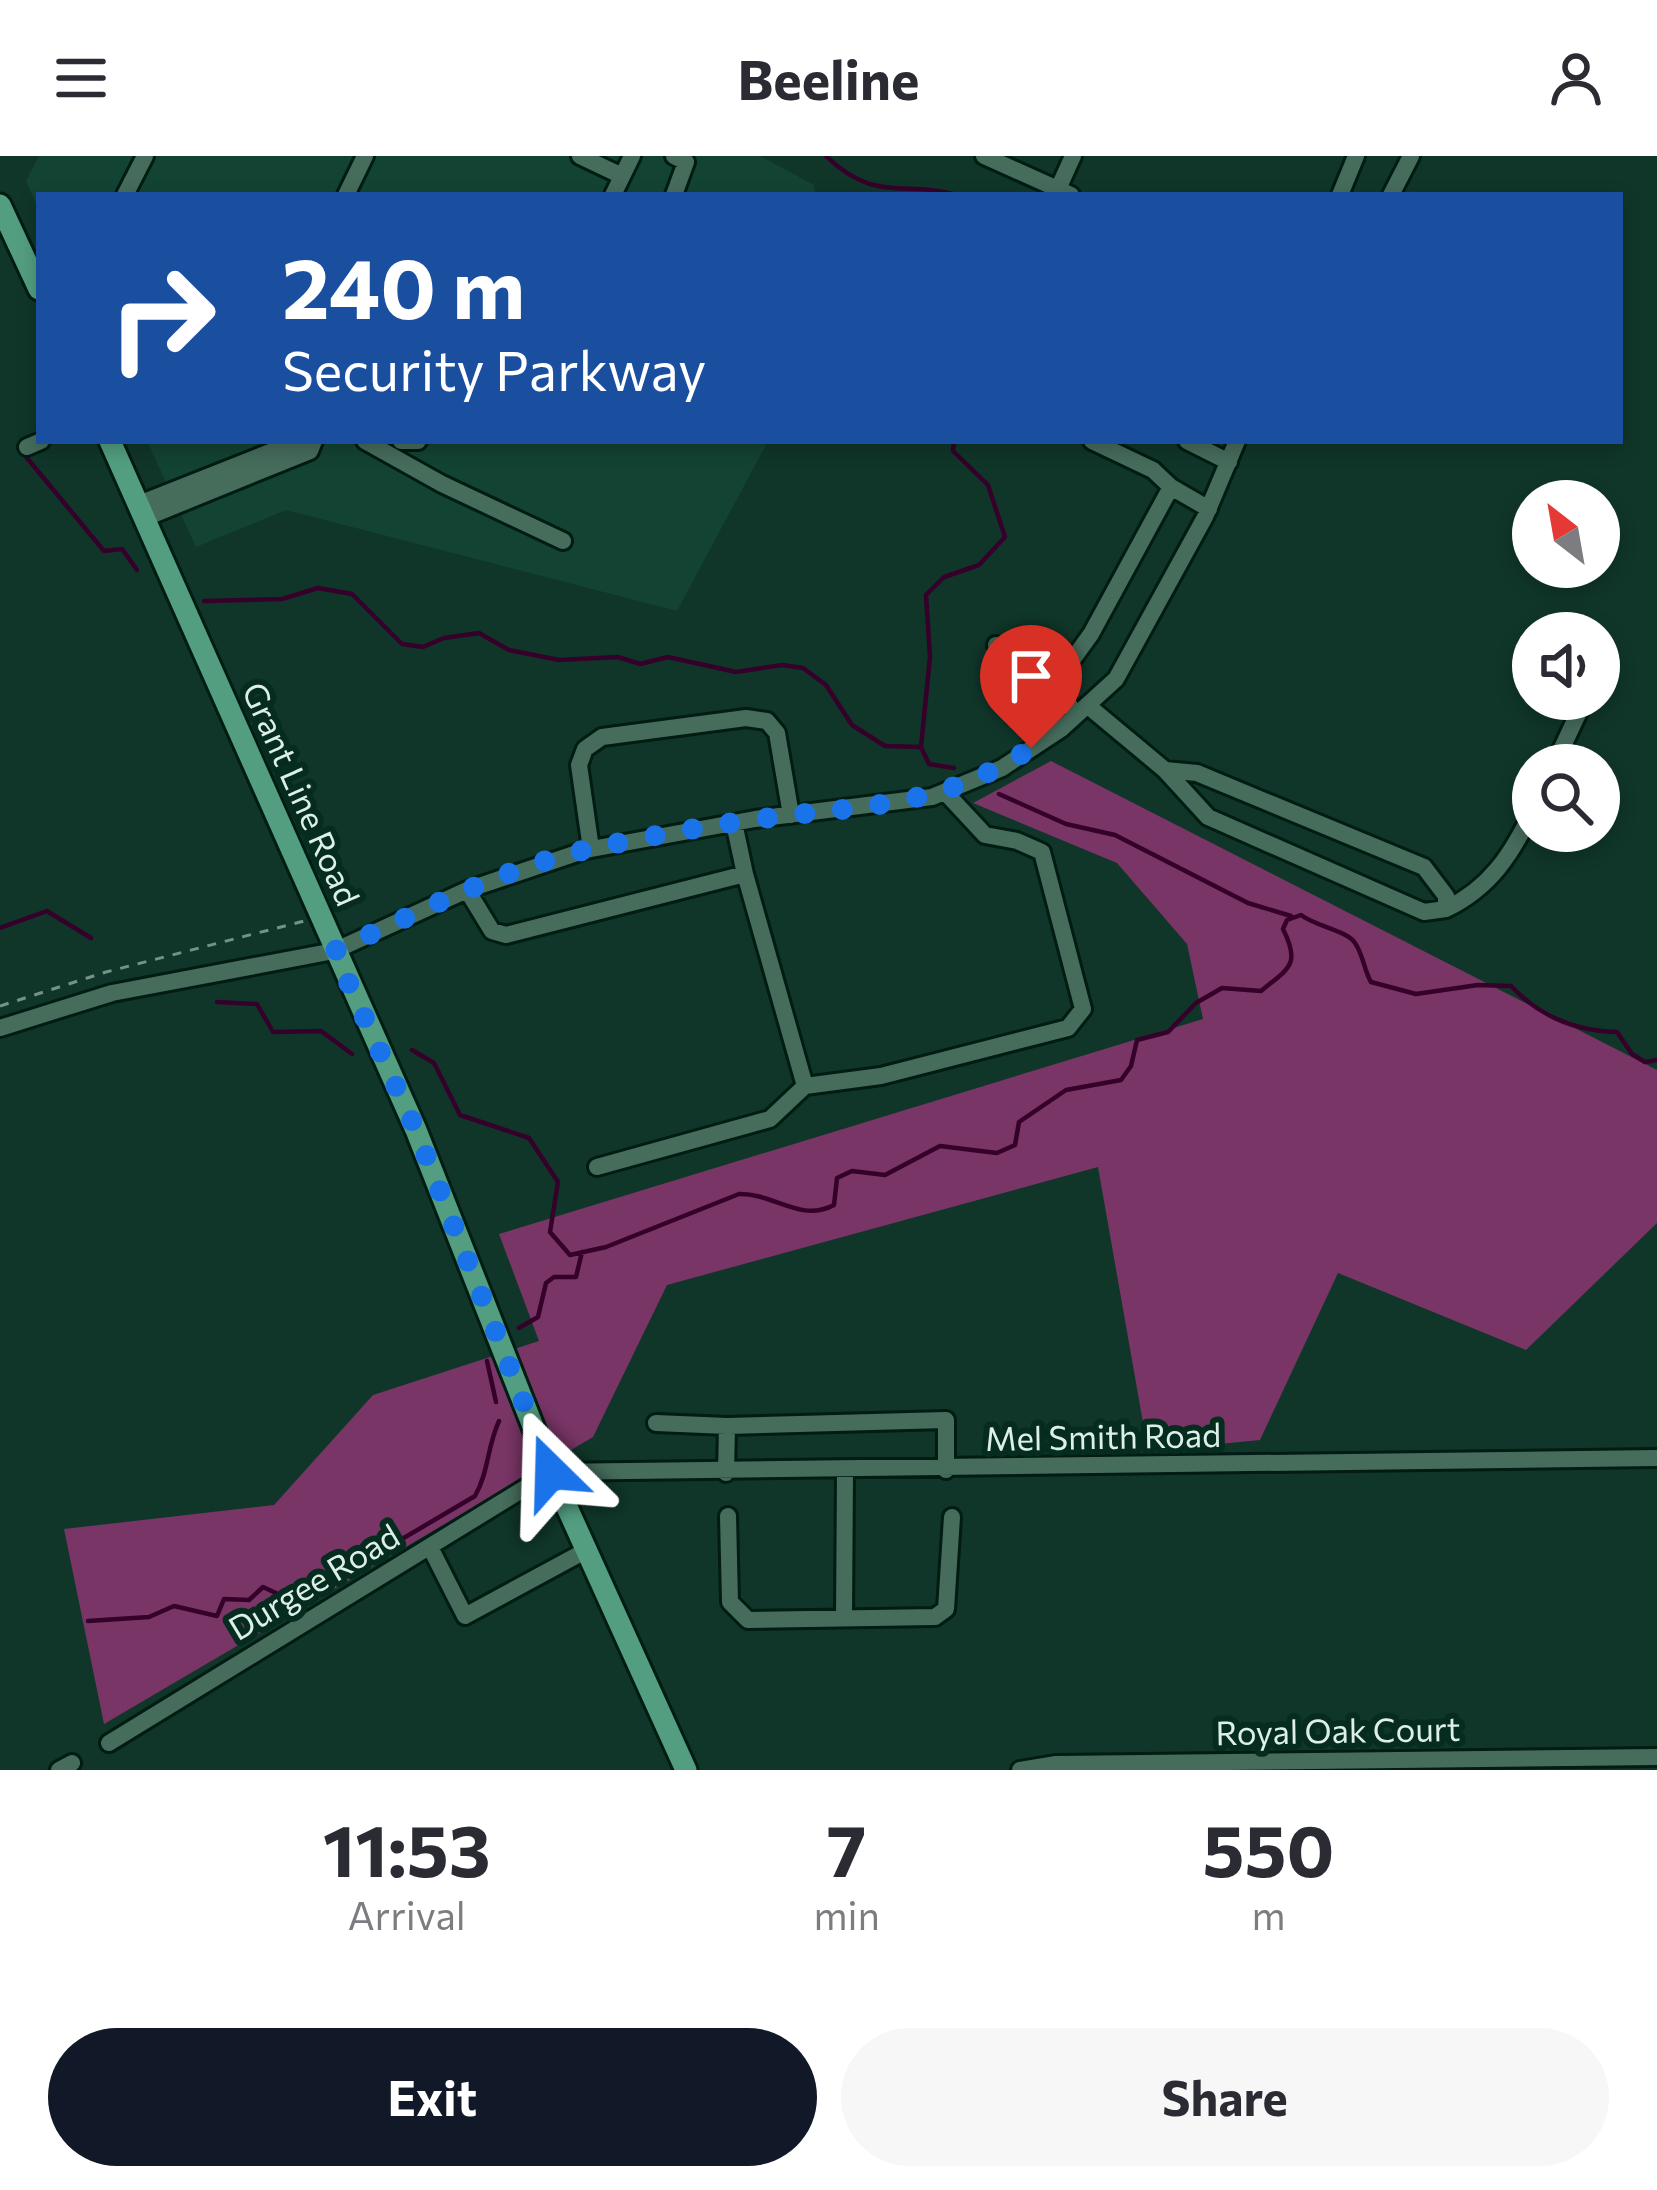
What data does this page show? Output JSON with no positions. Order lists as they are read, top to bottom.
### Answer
{
  "streets": {
    "main road": ["Grant Line Road"],
    "street": ["Mel Smith Road", "Durgee Road", "Royal Oak Court"]
  },
  "crossings": [
    ["Grant Line Road", "Mel Smith Road"],
    ["Grant Line Road", "Durgee Road"],
    ["Mel Smith Road", "Durgee Road"]
  ],
  "north": "top left",
  "page": {
    "header": "Beeline",
    "turn": ["240 m", "Security Parkway"],
    "eta": [
      "11:53",
      "Arrival",
      "7",
      "min",
      "550",
      "m"
    ],
    "buttons": ["Exit", "Share"]
  }
}
